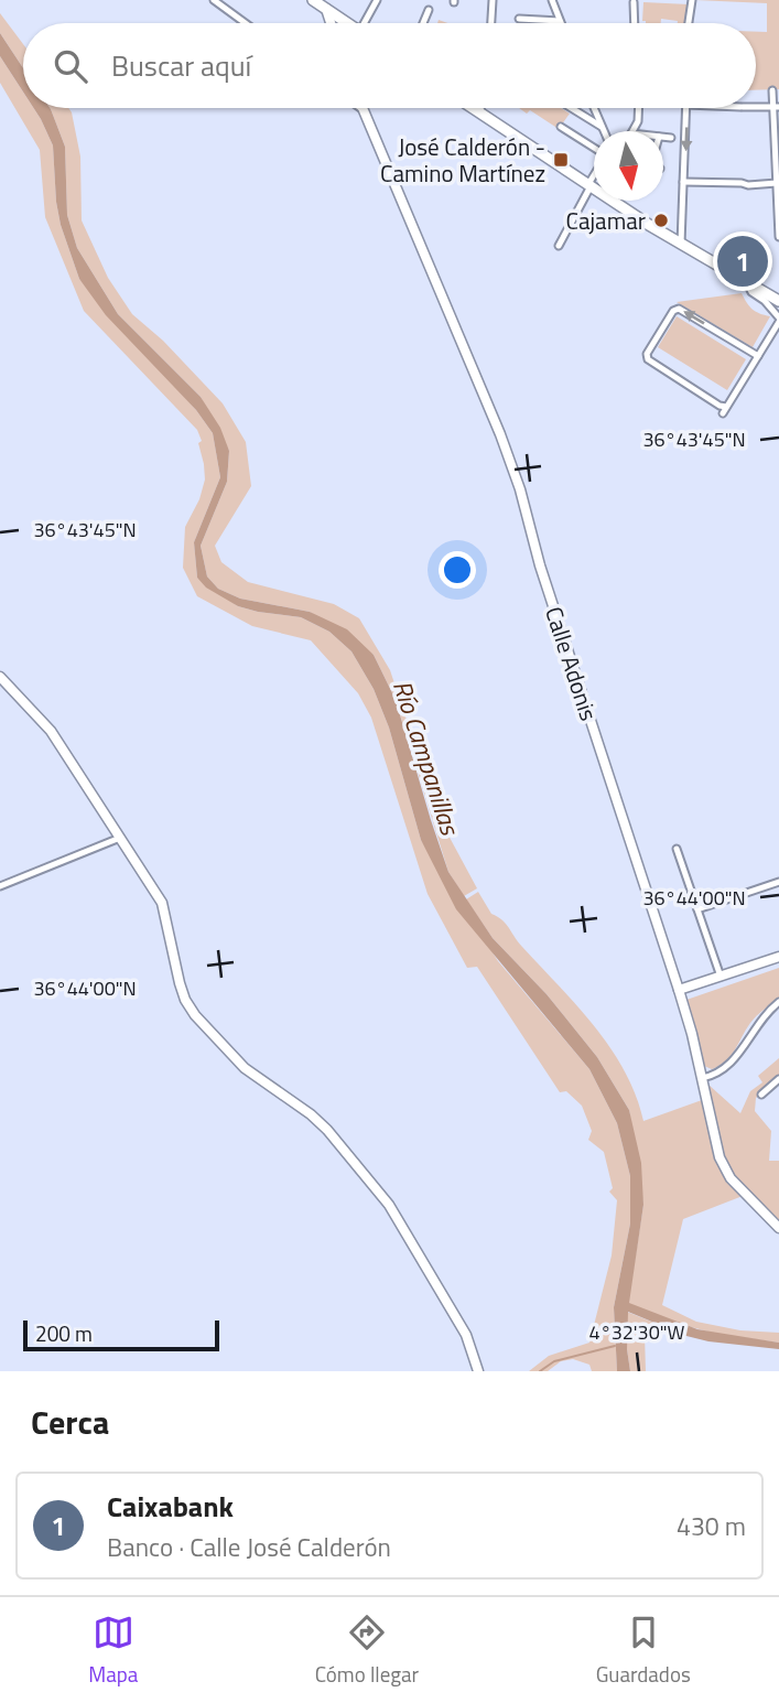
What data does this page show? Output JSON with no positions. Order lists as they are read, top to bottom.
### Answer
{
  "streets": {
    "main road": ["Calle Adonis"]
  },
  "water": ["Río Campanillas"],
  "places": {
    "transit": ["José Calderón - Camino Martínez"],
    "other": ["Cajamar"]
  },
  "scale_bar": "200 m",
  "north": "bottom",
  "page": {
    "search": "Buscar aquí",
    "pins": "1",
    "scale": "200 m",
    "heading": "Cerca",
    "list": [
      {
        "mark": "1",
        "name": "Caixabank",
        "note": "Banco · Calle José Calderón",
        "value": "430 m"
      }
    ],
    "nav": ["Mapa", "Cómo llegar", "Guardados"]
  },
  "coordinates": ["36°43'45\"N", "36°44'00\"N", "4°32'30\"W"]
}
